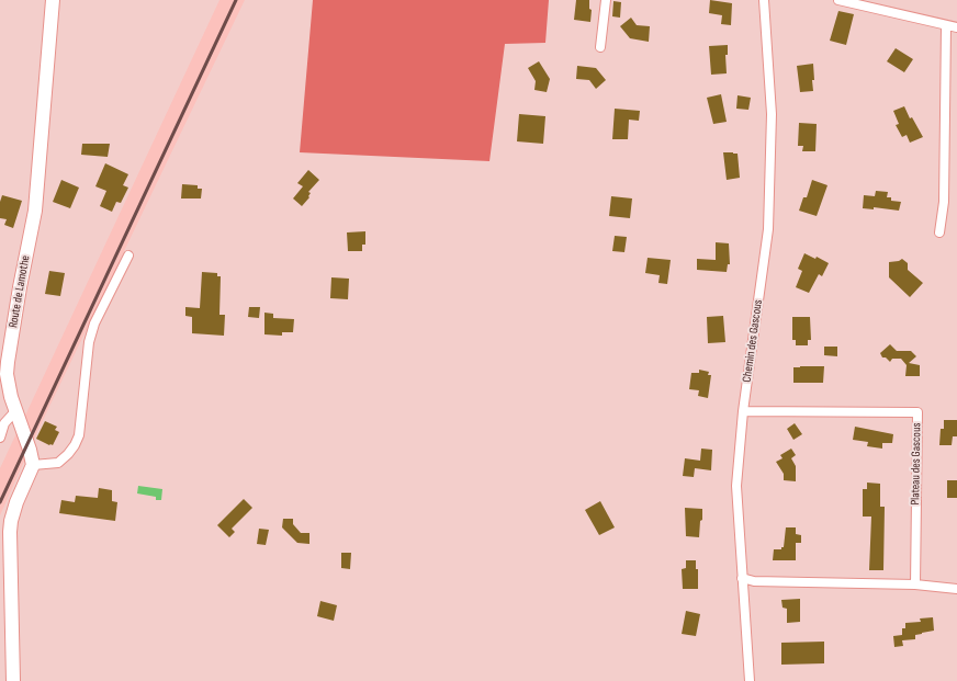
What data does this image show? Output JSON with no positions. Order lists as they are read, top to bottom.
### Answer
{
  "streets": {
    "street": ["Route de Lamothe", "Chemin des Gascous", "Plateau des Gascous"]
  },
  "crossings": [
    ["Chemin des Gascous", "Plateau des Gascous"]
  ]
}
